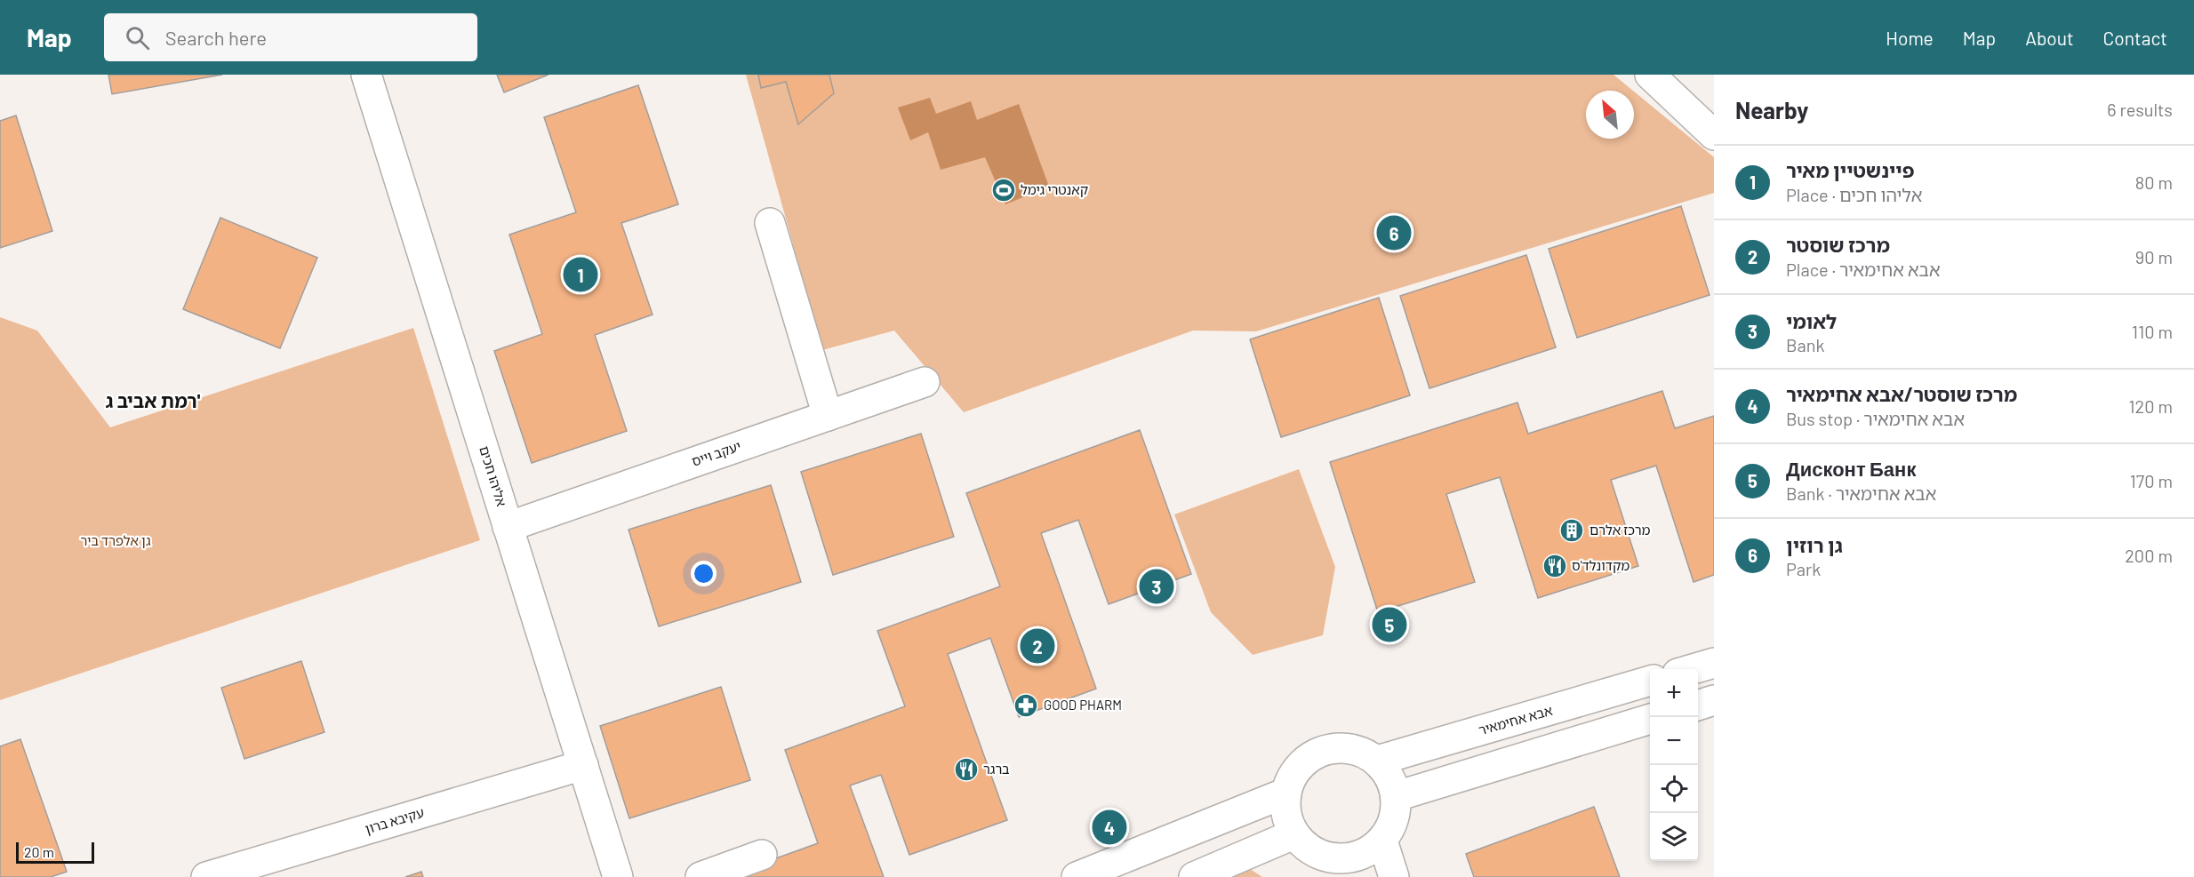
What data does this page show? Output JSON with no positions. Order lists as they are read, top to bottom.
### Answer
{
  "streets": {
    "street": [
      "יעקב וייס",
      "אליהו חכים",
      "אבא אחימאיר",
      "עקיבא ברון"
    ]
  },
  "crossings": [
    ["יעקב וייס", "אליהו חכים"],
    ["אליהו חכים", "עקיבא ברון"]
  ],
  "districts": ["רמת אביב ג'"],
  "parks": ["גן אלפרד ביר"],
  "places": {
    "sports": ["קאנטרי גימל"],
    "building": ["מרכז אלרם"],
    "restaurant": ["מקדונלד'ס", "ברגר"],
    "pharmacy": ["GOOD PHARM"]
  },
  "scale_bar": "20 m",
  "north": "top left",
  "page": {
    "header": "Map",
    "search": "Search here",
    "nav": [
      "Home",
      "Map",
      "About",
      "Contact"
    ],
    "heading": ["Nearby", "6 results"],
    "list": [
      {
        "mark": "1",
        "name": "פיינשטיין מאיר",
        "note": "Place · אליהו חכים",
        "value": "80 m"
      },
      {
        "mark": "2",
        "name": "מרכז שוסטר",
        "note": "Place · אבא אחימאיר",
        "value": "90 m"
      },
      {
        "mark": "3",
        "name": "לאומי",
        "note": "Bank",
        "value": "110 m"
      },
      {
        "mark": "4",
        "name": "מרכז שוסטר/אבא אחימאיר",
        "note": "Bus stop · אבא אחימאיר",
        "value": "120 m"
      },
      {
        "mark": "5",
        "name": "Дисконт Банк",
        "note": "Bank · אבא אחימאיר",
        "value": "170 m"
      },
      {
        "mark": "6",
        "name": "גן רוזין",
        "note": "Park",
        "value": "200 m"
      }
    ],
    "pins": [
      "6",
      "1",
      "3",
      "5",
      "2",
      "4"
    ],
    "map_buttons": ["+", "−"],
    "scale": "20 m"
  }
}
